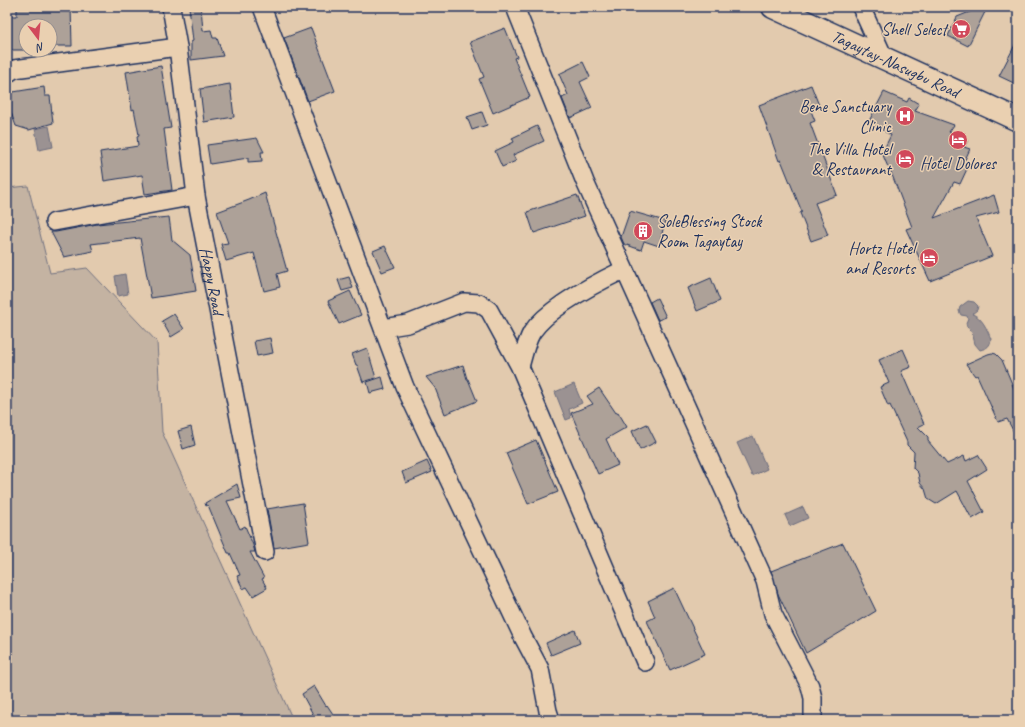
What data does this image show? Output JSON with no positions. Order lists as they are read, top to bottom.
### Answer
{
  "streets": {
    "main road": ["Tagaytay-Nasugbu Road"],
    "street": ["Happy Road"]
  },
  "places": {
    "supermarket": ["Shell Select"],
    "hospital": ["Bene Sanctuary Clinic"],
    "hotel": ["Hotel Dolores", "The Villa Hotel & Restaurant", "Hortz Hotel and Resorts"],
    "building": ["SoleBlessing Stock Room Tagaytay"]
  },
  "north": "bottom"
}
